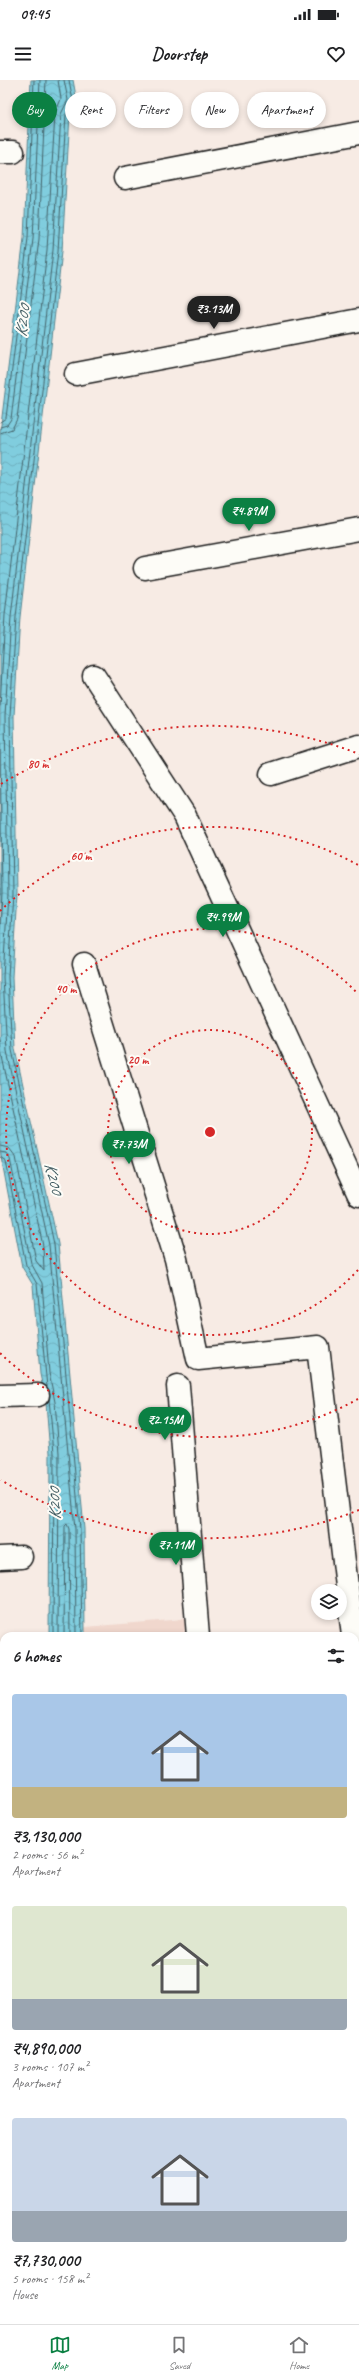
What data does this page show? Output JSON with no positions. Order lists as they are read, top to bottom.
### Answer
{
  "water": ["K200"],
  "page": {
    "status": "09:45",
    "header": "Doorstep",
    "chip": [
      "Buy",
      "Rent",
      "Filters",
      "New",
      "Apartment"
    ],
    "price": [
      "₹3.13M",
      "₹4.89M",
      "₹4.99M",
      "₹7.73M",
      "₹2.15M",
      "₹7.11M"
    ],
    "heading": "6 homes",
    "list": [
      {
        "name": "₹3,130,000",
        "note": "2 rooms · 56 m² · Apartment"
      },
      {
        "name": "₹4,890,000",
        "note": "3 rooms · 107 m² · Apartment"
      },
      {
        "name": "₹7,730,000",
        "note": "5 rooms · 158 m² · House"
      }
    ],
    "tabs": ["Map", "Saved", "Home"]
  },
  "rings": [
    "80 m",
    "60 m",
    "40 m",
    "20 m"
  ]
}
